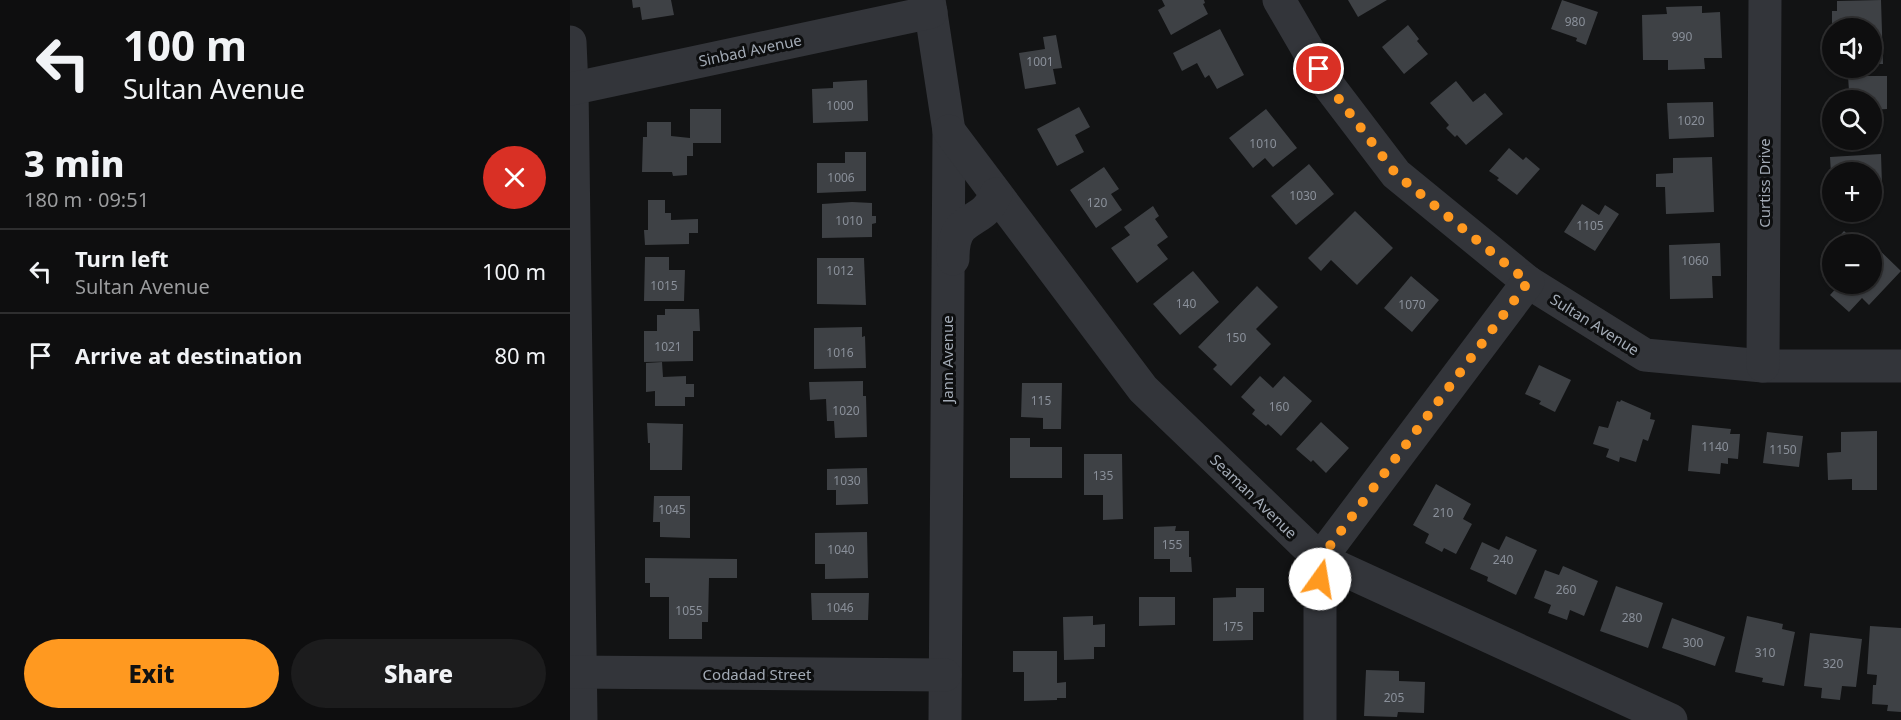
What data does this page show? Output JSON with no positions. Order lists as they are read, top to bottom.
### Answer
{
  "streets": {
    "street": [
      "Sinbad Avenue",
      "Curtiss Drive",
      "Sultan Avenue",
      "Jann Avenue",
      "Seaman Avenue",
      "Codadad Street"
    ]
  },
  "crossings": [
    ["Sinbad Avenue", "Jann Avenue"],
    ["Curtiss Drive", "Sultan Avenue"],
    ["Jann Avenue", "Seaman Avenue"],
    ["Jann Avenue", "Codadad Street"]
  ],
  "house_numbers": [
    "980",
    "990",
    "1001",
    "1000",
    "1020",
    "1010",
    "1006",
    "1030",
    "120",
    "1010",
    "1105",
    "1060",
    "1012",
    "1015",
    "140",
    "1070",
    "150",
    "1021",
    "1016",
    "115",
    "160",
    "1020",
    "1140",
    "1150",
    "135",
    "1030",
    "1045",
    "210",
    "155",
    "1040",
    "240",
    "260",
    "1046",
    "1055",
    "280",
    "175",
    "300",
    "310",
    "320",
    "205"
  ],
  "page": {
    "turn": ["100 m", "Sultan Avenue"],
    "map_buttons": ["+", "−"],
    "heading": ["3 min", "180 m · 09:51"],
    "list": [
      {
        "name": "Turn left",
        "note": "Sultan Avenue",
        "value": "100 m"
      },
      {
        "name": "Arrive at destination",
        "value": "80 m"
      }
    ],
    "buttons": ["Exit", "Share"]
  }
}
